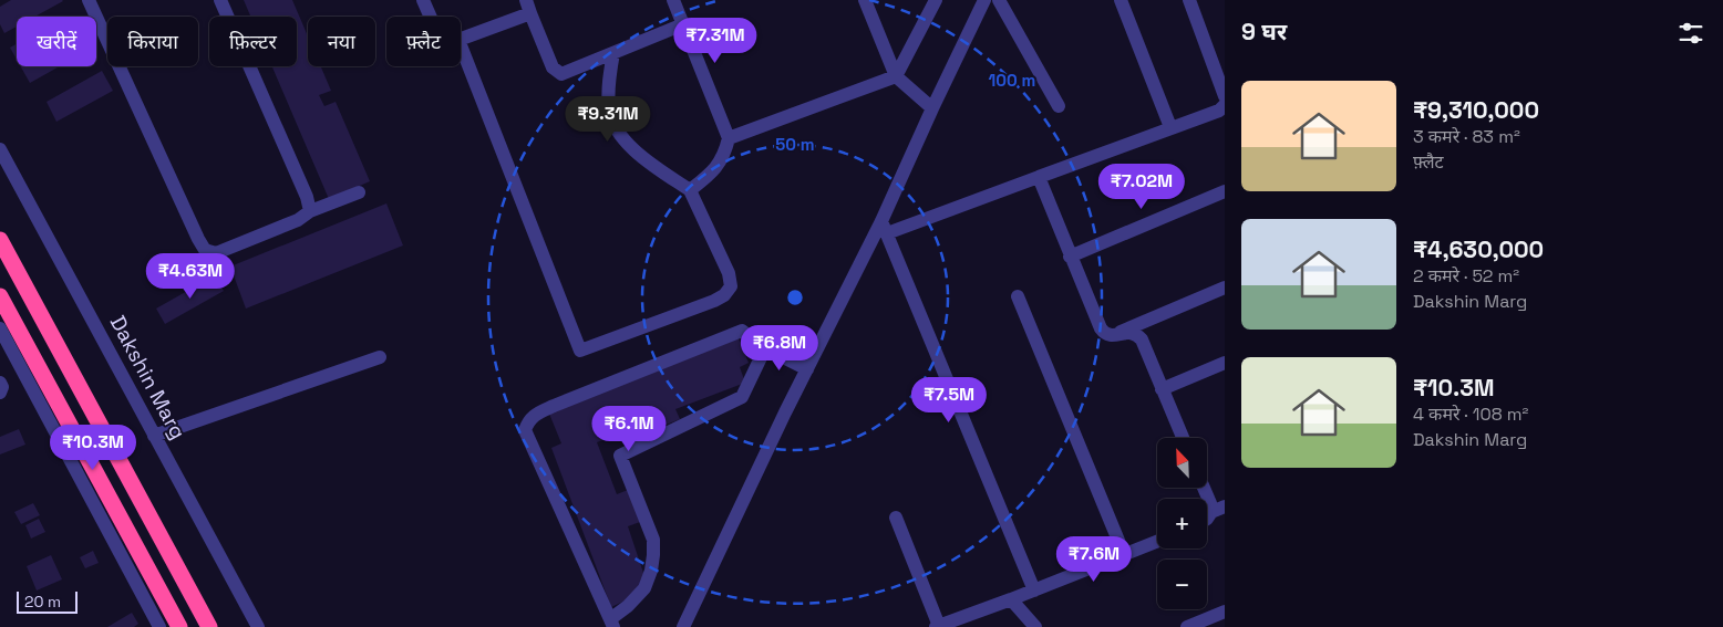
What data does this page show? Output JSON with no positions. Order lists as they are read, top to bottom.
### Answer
{
  "streets": {
    "street": ["Dakshin Marg"]
  },
  "scale_bar": "20 m",
  "north": "top left",
  "page": {
    "heading": "9 घर",
    "chip": [
      "खरीदें",
      "किराया",
      "फ़िल्टर",
      "नया",
      "फ़्लैट"
    ],
    "price": [
      "₹7.31M",
      "₹9.31M",
      "₹7.02M",
      "₹4.63M",
      "₹6.8M",
      "₹7.5M",
      "₹6.1M",
      "₹10.3M",
      "₹7.6M"
    ],
    "list": [
      {
        "name": "₹9,310,000",
        "note": "3 कमरे · 83 m² · फ़्लैट"
      },
      {
        "name": "₹4,630,000",
        "note": "2 कमरे · 52 m² · Dakshin Marg"
      },
      {
        "name": "₹10.3M",
        "note": "4 कमरे · 108 m² · Dakshin Marg"
      }
    ],
    "map_buttons": ["+", "−"],
    "scale": "20 m"
  },
  "rings": ["100 m", "50 m"]
}
